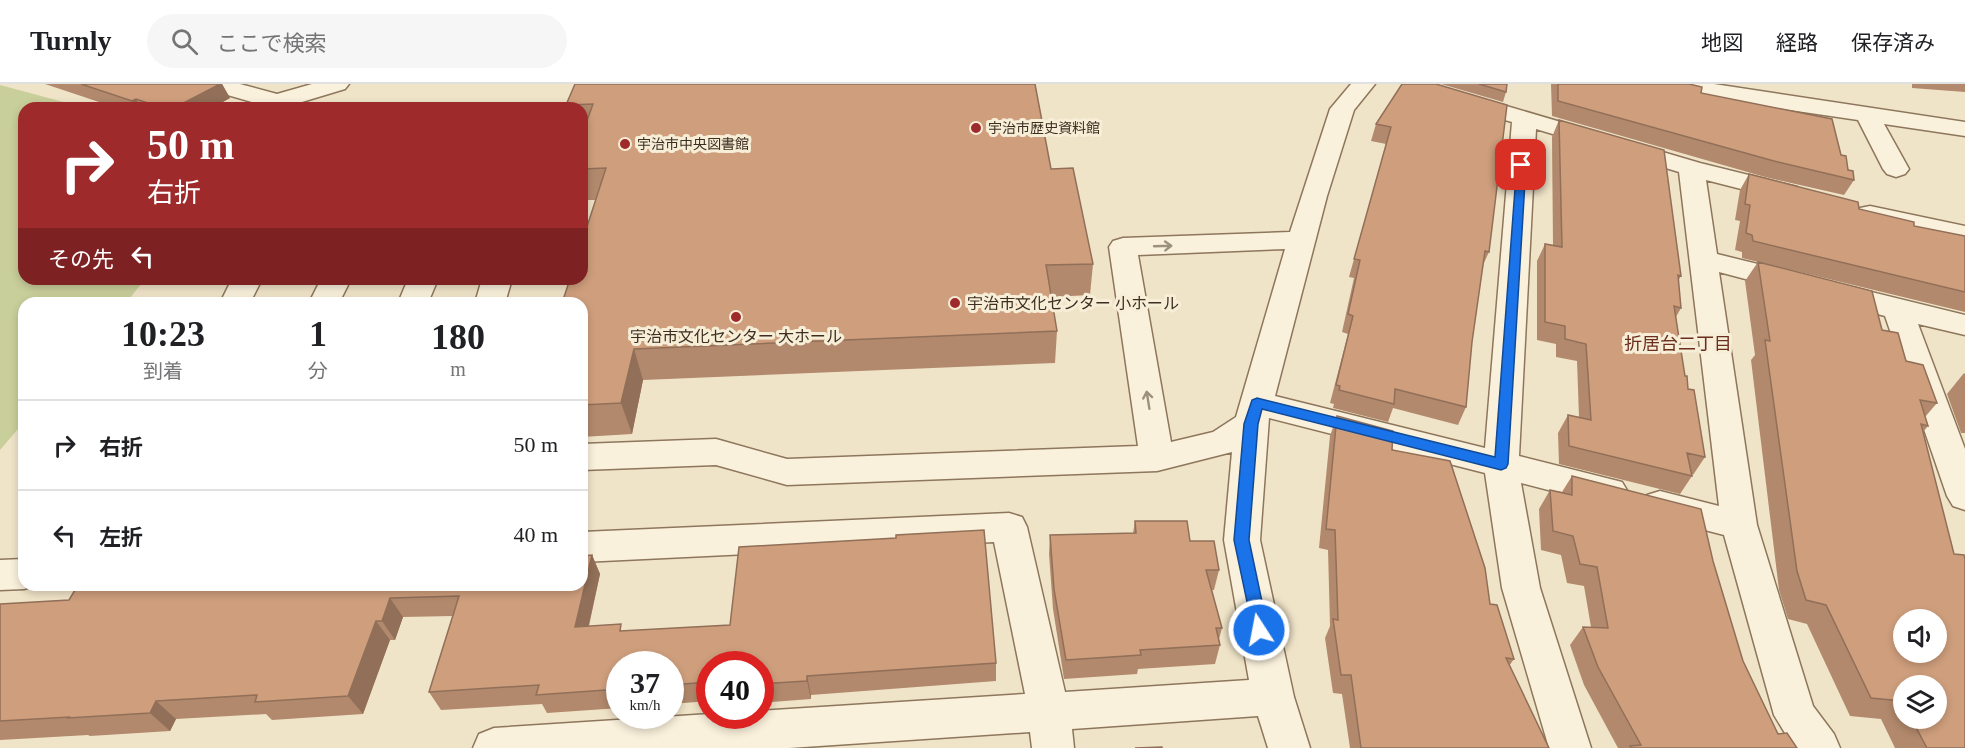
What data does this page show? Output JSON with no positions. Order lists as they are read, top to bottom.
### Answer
{
  "districts": ["折居台二丁目"],
  "places": [
    "宇治市歴史資料館",
    "宇治市中央図書館",
    "宇治市文化センター 小ホール",
    "宇治市文化センター 大ホール"
  ],
  "page": {
    "header": "Turnly",
    "search": "ここで検索",
    "nav": ["地図", "経路", "保存済み"],
    "turn": ["50 m", "右折"],
    "then": "その先",
    "eta": [
      "10:23",
      "到着",
      "1",
      "分",
      "180",
      "m"
    ],
    "list": [
      {
        "name": "右折",
        "value": "50 m"
      },
      {
        "name": "左折",
        "value": "40 m"
      }
    ],
    "speed": "37 km/h",
    "limit": "40"
  }
}
